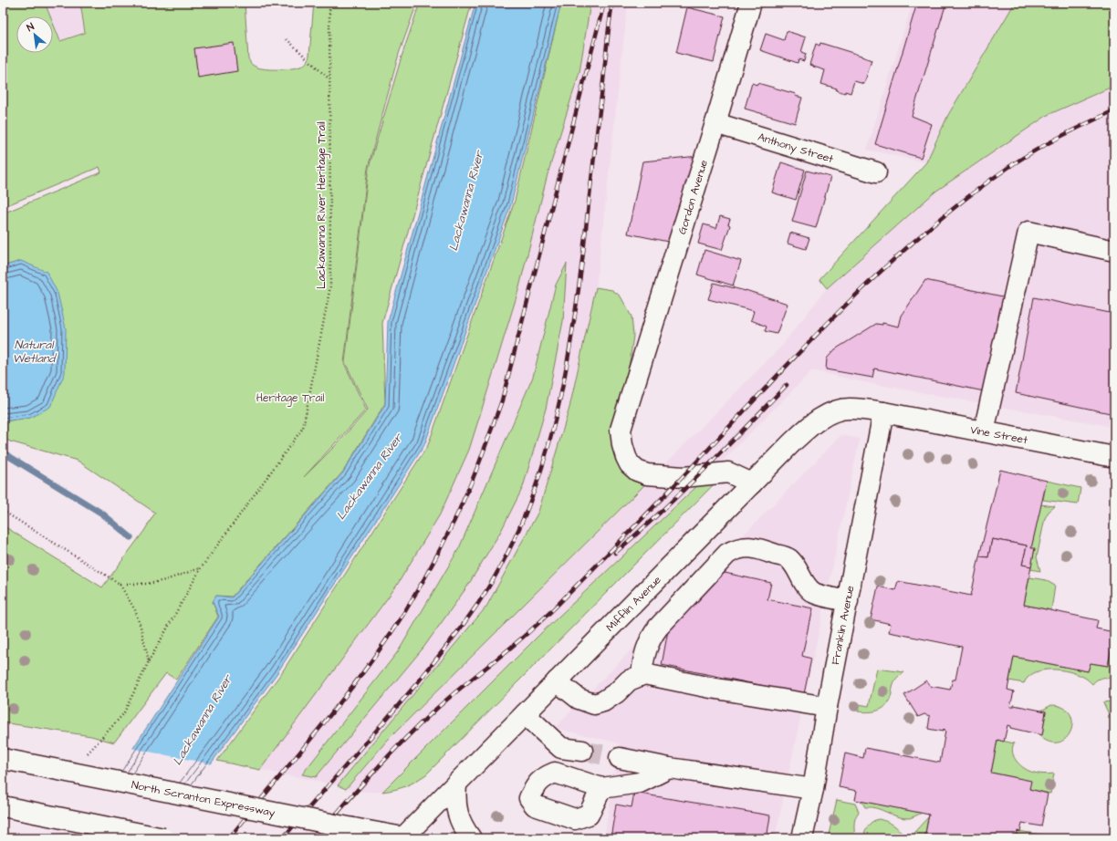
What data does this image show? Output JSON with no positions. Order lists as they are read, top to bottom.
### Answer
{
  "streets": {
    "main road": [
      "Anthony Street",
      "Gordon Avenue",
      "Vine Street",
      "Mifflin Avenue",
      "Franklin Avenue",
      "North Scranton Expressway"
    ],
    "path": ["Lackawanna River Heritage Trail"]
  },
  "crossings": [
    ["Anthony Street", "Gordon Avenue"],
    ["Gordon Avenue", "Mifflin Avenue"],
    ["Vine Street", "Mifflin Avenue"],
    ["Vine Street", "Franklin Avenue"],
    ["Mifflin Avenue", "Franklin Avenue"],
    ["Mifflin Avenue", "North Scranton Expressway"]
  ],
  "water": ["Lackawanna River", "Natural Wetland"],
  "parks": ["Heritage Trail"],
  "north": "top left"
}
